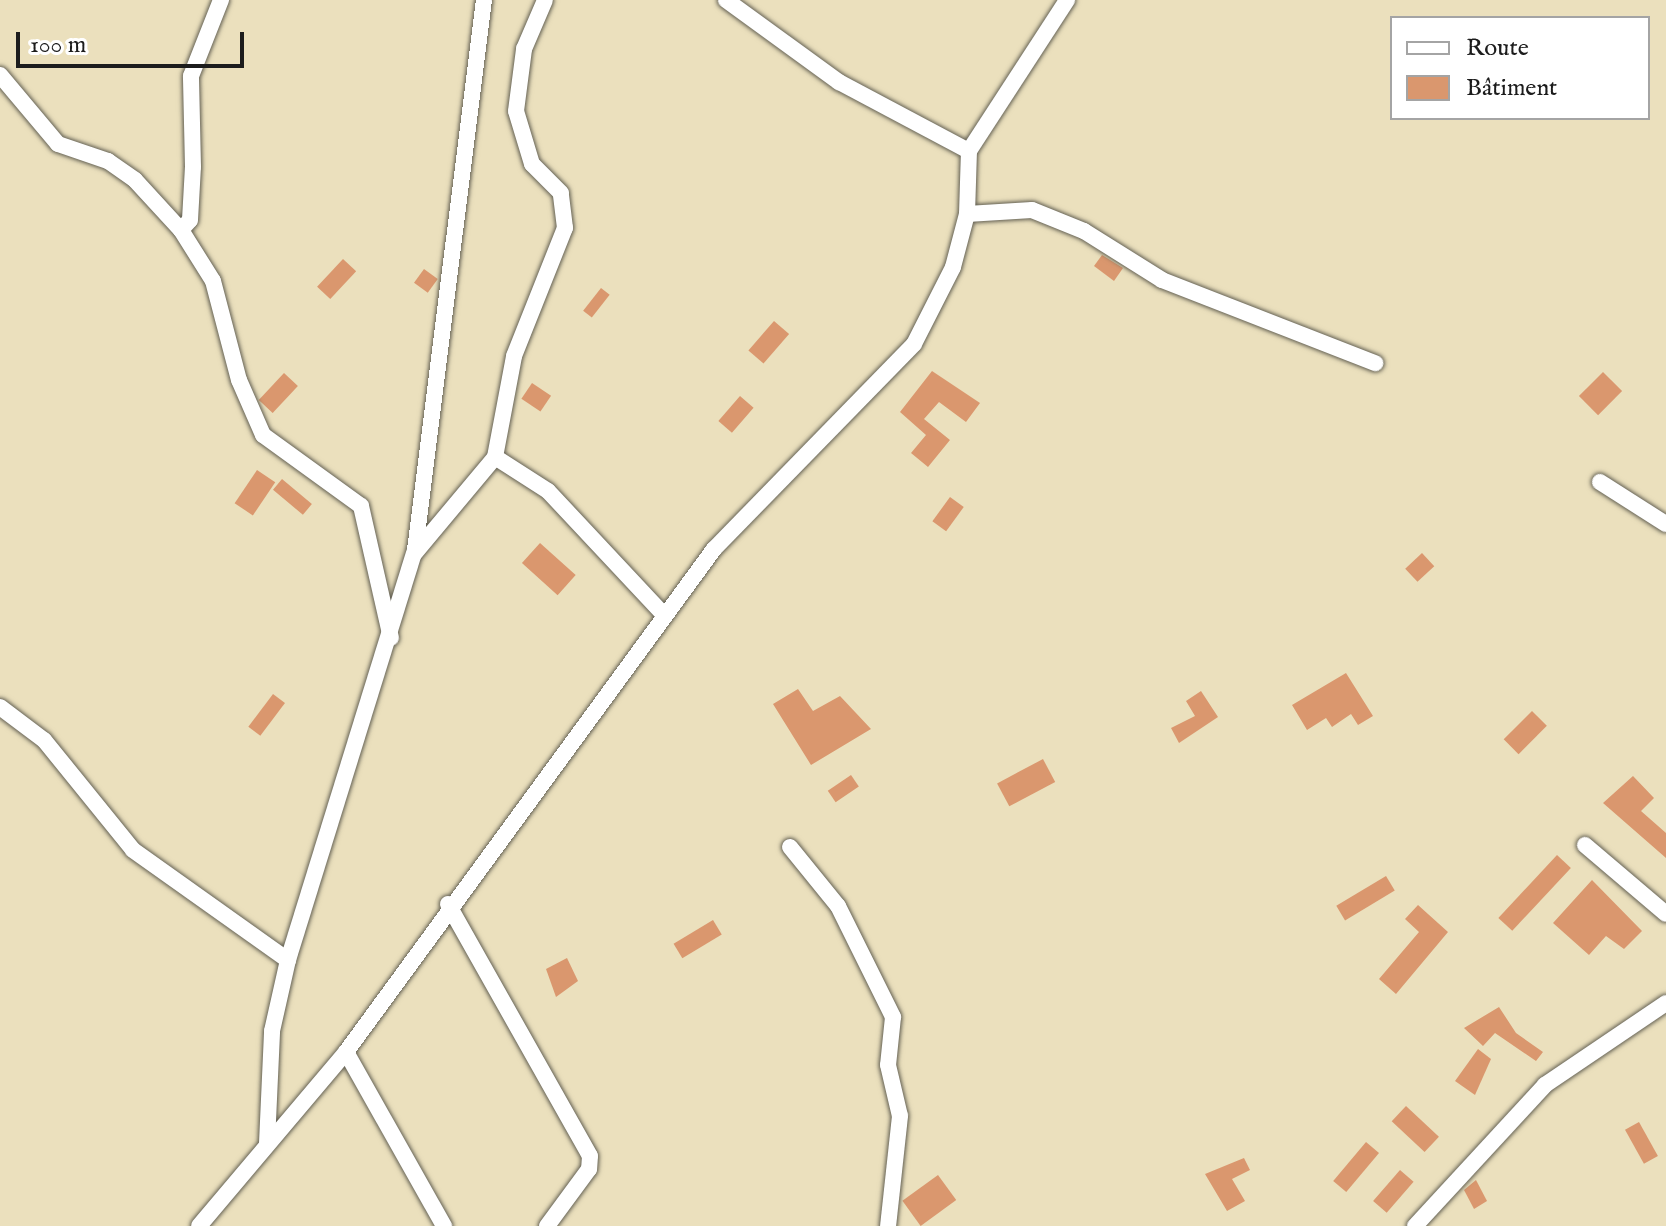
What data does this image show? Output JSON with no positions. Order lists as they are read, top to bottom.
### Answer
{
  "legend": ["Route", "Bâtiment"],
  "scale_bar": "100 m"
}
